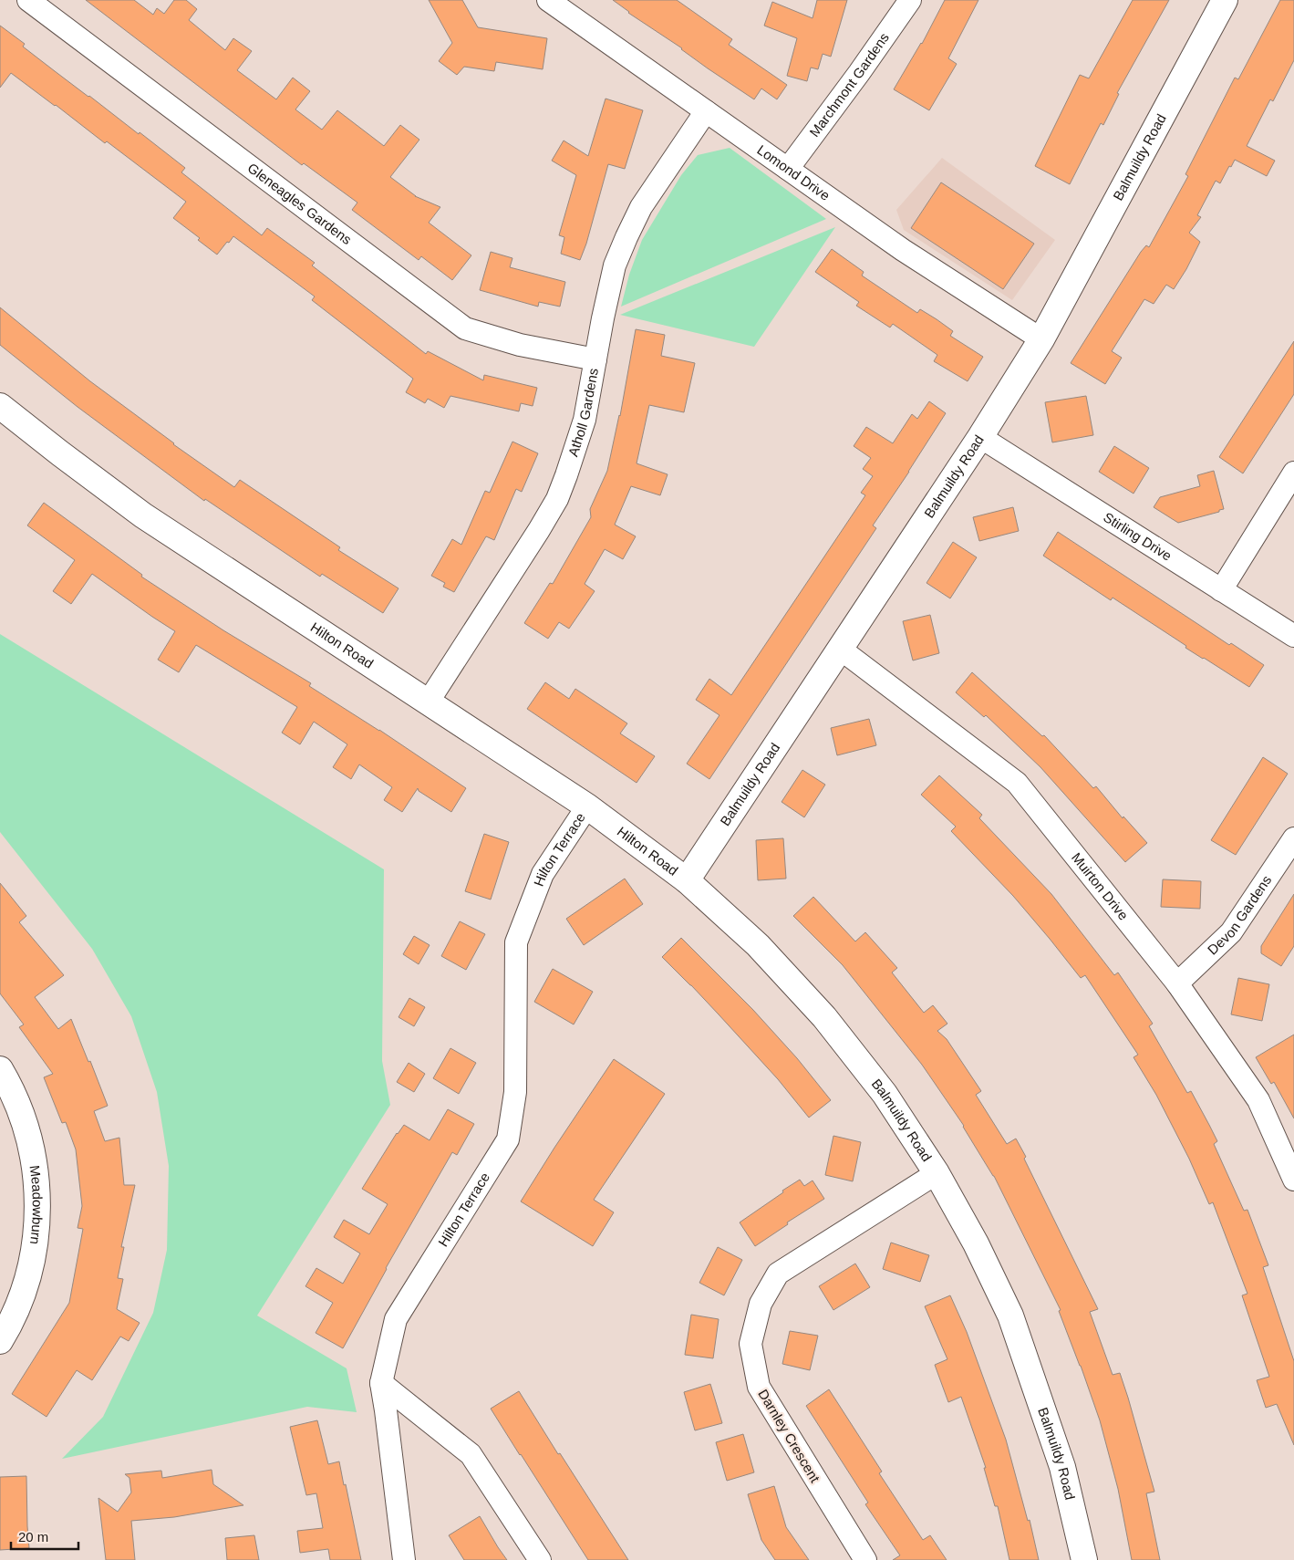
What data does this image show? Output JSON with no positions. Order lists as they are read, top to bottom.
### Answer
{
  "streets": {
    "street": [
      "Marchmont Gardens",
      "Balmuildy Road",
      "Lomond Drive",
      "Gleneagles Gardens",
      "Atholl Gardens",
      "Stirling Drive",
      "Hilton Road",
      "Hilton Terrace",
      "Muirton Drive",
      "Devon Gardens",
      "Meadowburn",
      "Darnley Crescent"
    ]
  },
  "crossings": [
    ["Marchmont Gardens", "Lomond Drive"],
    ["Balmuildy Road", "Lomond Drive"],
    ["Balmuildy Road", "Stirling Drive"],
    ["Balmuildy Road", "Hilton Road"],
    ["Balmuildy Road", "Muirton Drive"],
    ["Balmuildy Road", "Darnley Crescent"],
    ["Lomond Drive", "Atholl Gardens"],
    ["Gleneagles Gardens", "Atholl Gardens"],
    ["Atholl Gardens", "Hilton Road"],
    ["Hilton Road", "Hilton Terrace"],
    ["Muirton Drive", "Devon Gardens"]
  ],
  "scale_bar": "20 m"
}
